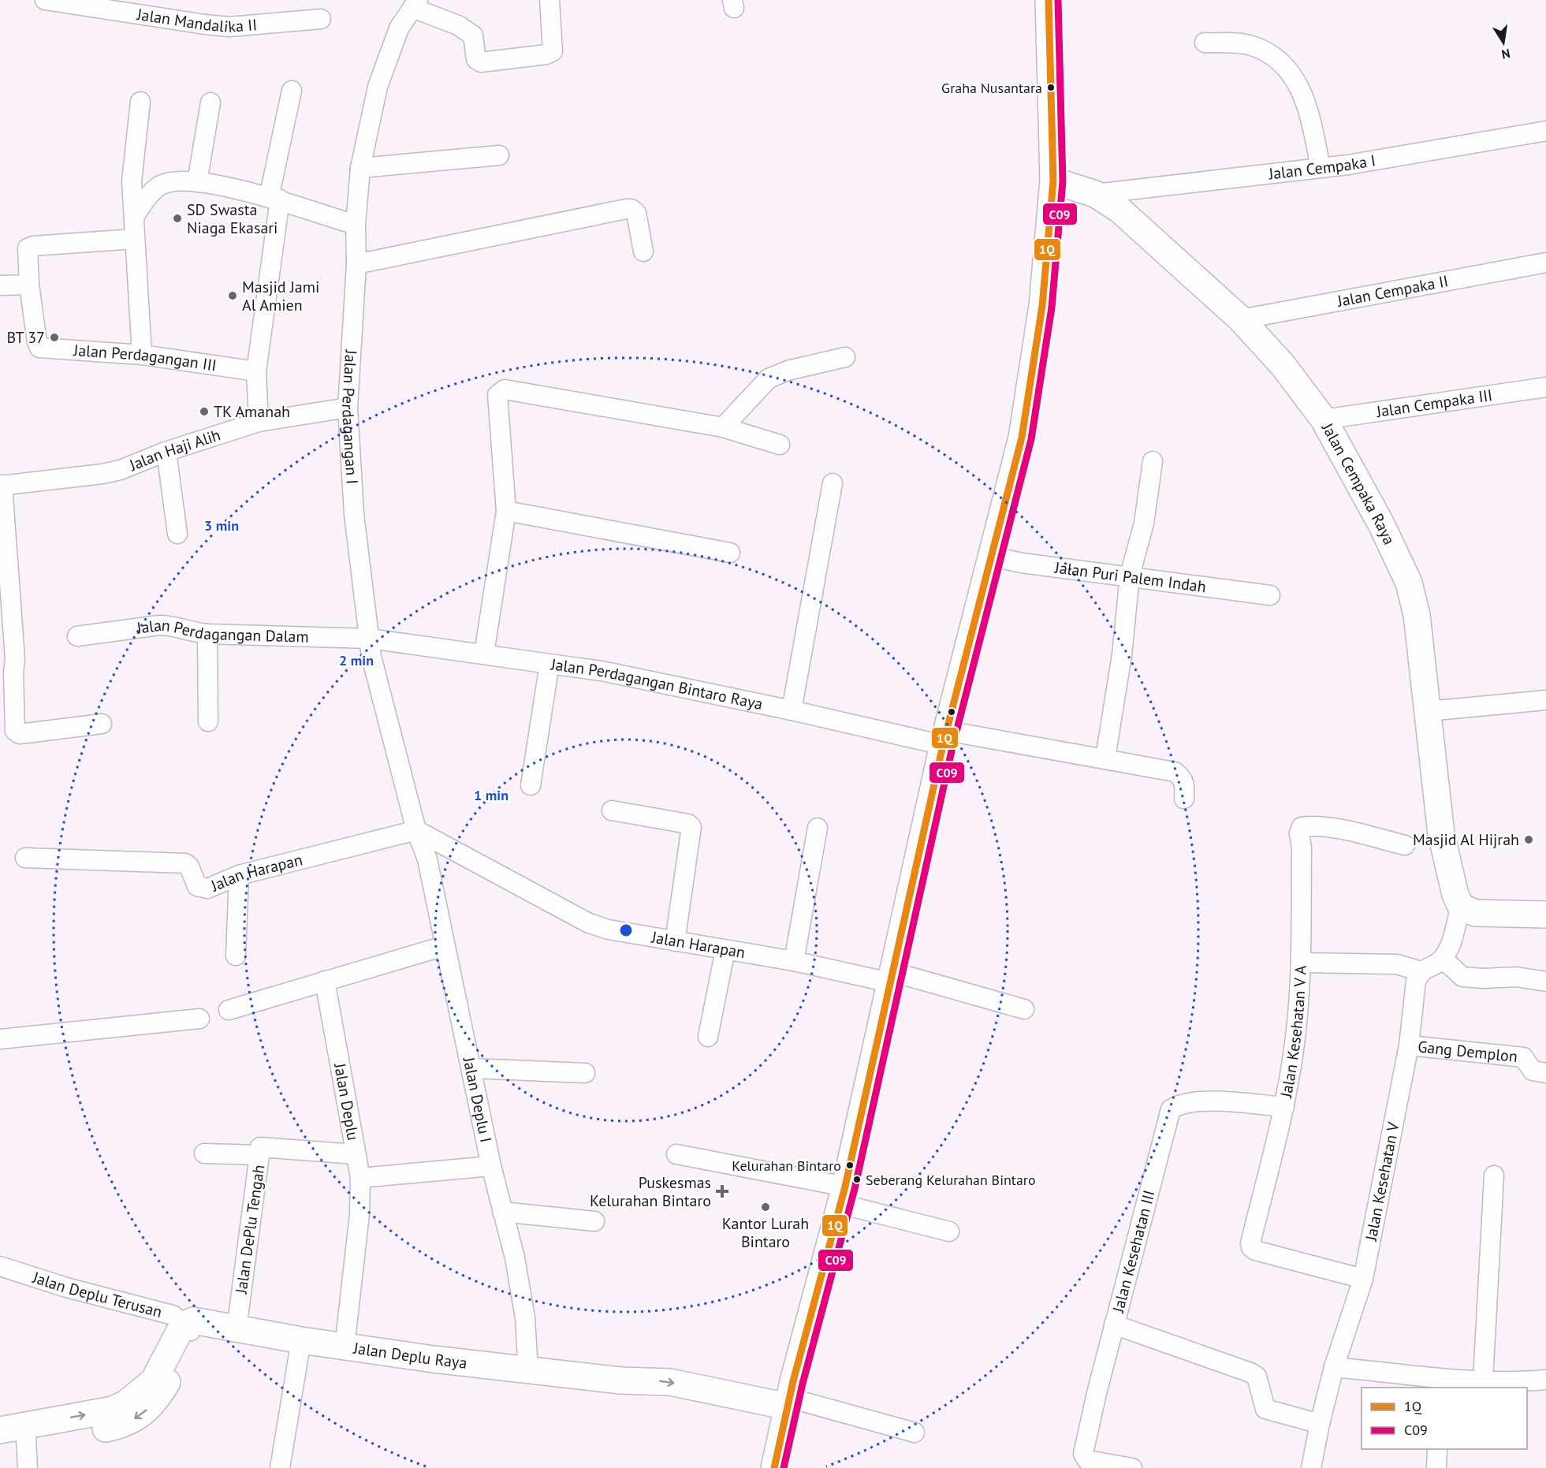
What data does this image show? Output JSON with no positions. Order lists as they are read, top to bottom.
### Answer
{
  "streets": {
    "main road": ["Jalan Cempaka Raya", "Jalan Deplu Raya"],
    "street": [
      "Jalan Mandalika II",
      "Jalan Cempaka I",
      "Jalan Cempaka II",
      "Jalan Perdagangan III",
      "Jalan Cempaka III",
      "Jalan Perdagangan I",
      "Jalan Haji Alih",
      "Jalan Puri Palem Indah",
      "Jalan Perdagangan Dalam",
      "Jalan Perdagangan Bintaro Raya",
      "Jalan Harapan",
      "Jalan Kesehatan V A",
      "Gang Demplon",
      "Jalan Deplu I",
      "Jalan Deplu",
      "Jalan Kesehatan V",
      "Jalan DePlu Tengah",
      "Jalan Kesehatan III",
      "Jalan Deplu Terusan"
    ]
  },
  "crossings": [
    ["Jalan Cempaka I", "Jalan Cempaka Raya"],
    ["Jalan Cempaka II", "Jalan Cempaka Raya"],
    ["Jalan Cempaka III", "Jalan Cempaka Raya"],
    ["Jalan Perdagangan I", "Jalan Haji Alih"],
    ["Jalan Perdagangan I", "Jalan Perdagangan Dalam"],
    ["Jalan Perdagangan I", "Jalan Perdagangan Bintaro Raya"],
    ["Jalan Perdagangan Dalam", "Jalan Perdagangan Bintaro Raya"],
    ["Jalan Harapan", "Jalan Deplu I"],
    ["Jalan Kesehatan V A", "Jalan Kesehatan V"],
    ["Jalan Kesehatan V A", "Jalan Kesehatan III"],
    ["Gang Demplon", "Jalan Kesehatan V"],
    ["Jalan Deplu I", "Jalan Deplu Raya"],
    ["Jalan Deplu", "Jalan Deplu Raya"],
    ["Jalan DePlu Tengah", "Jalan Deplu Raya"],
    ["Jalan Deplu Terusan", "Jalan Deplu Raya"]
  ],
  "places": {
    "other": [
      "Graha Nusantara",
      "SD Swasta Niaga Ekasari",
      "Masjid Jami Al Amien",
      "BT 37",
      "TK Amanah",
      "Masjid Al Hijrah",
      "Kelurahan Bintaro",
      "Seberang Kelurahan Bintaro",
      "Kantor Lurah Bintaro"
    ],
    "health": ["Puskesmas Kelurahan Bintaro"]
  },
  "lines": ["transit line 1Q", "transit line C09"],
  "legend": ["1Q", "C09"],
  "north": "bottom",
  "rings": ["3 min", "2 min", "1 min"]
}
